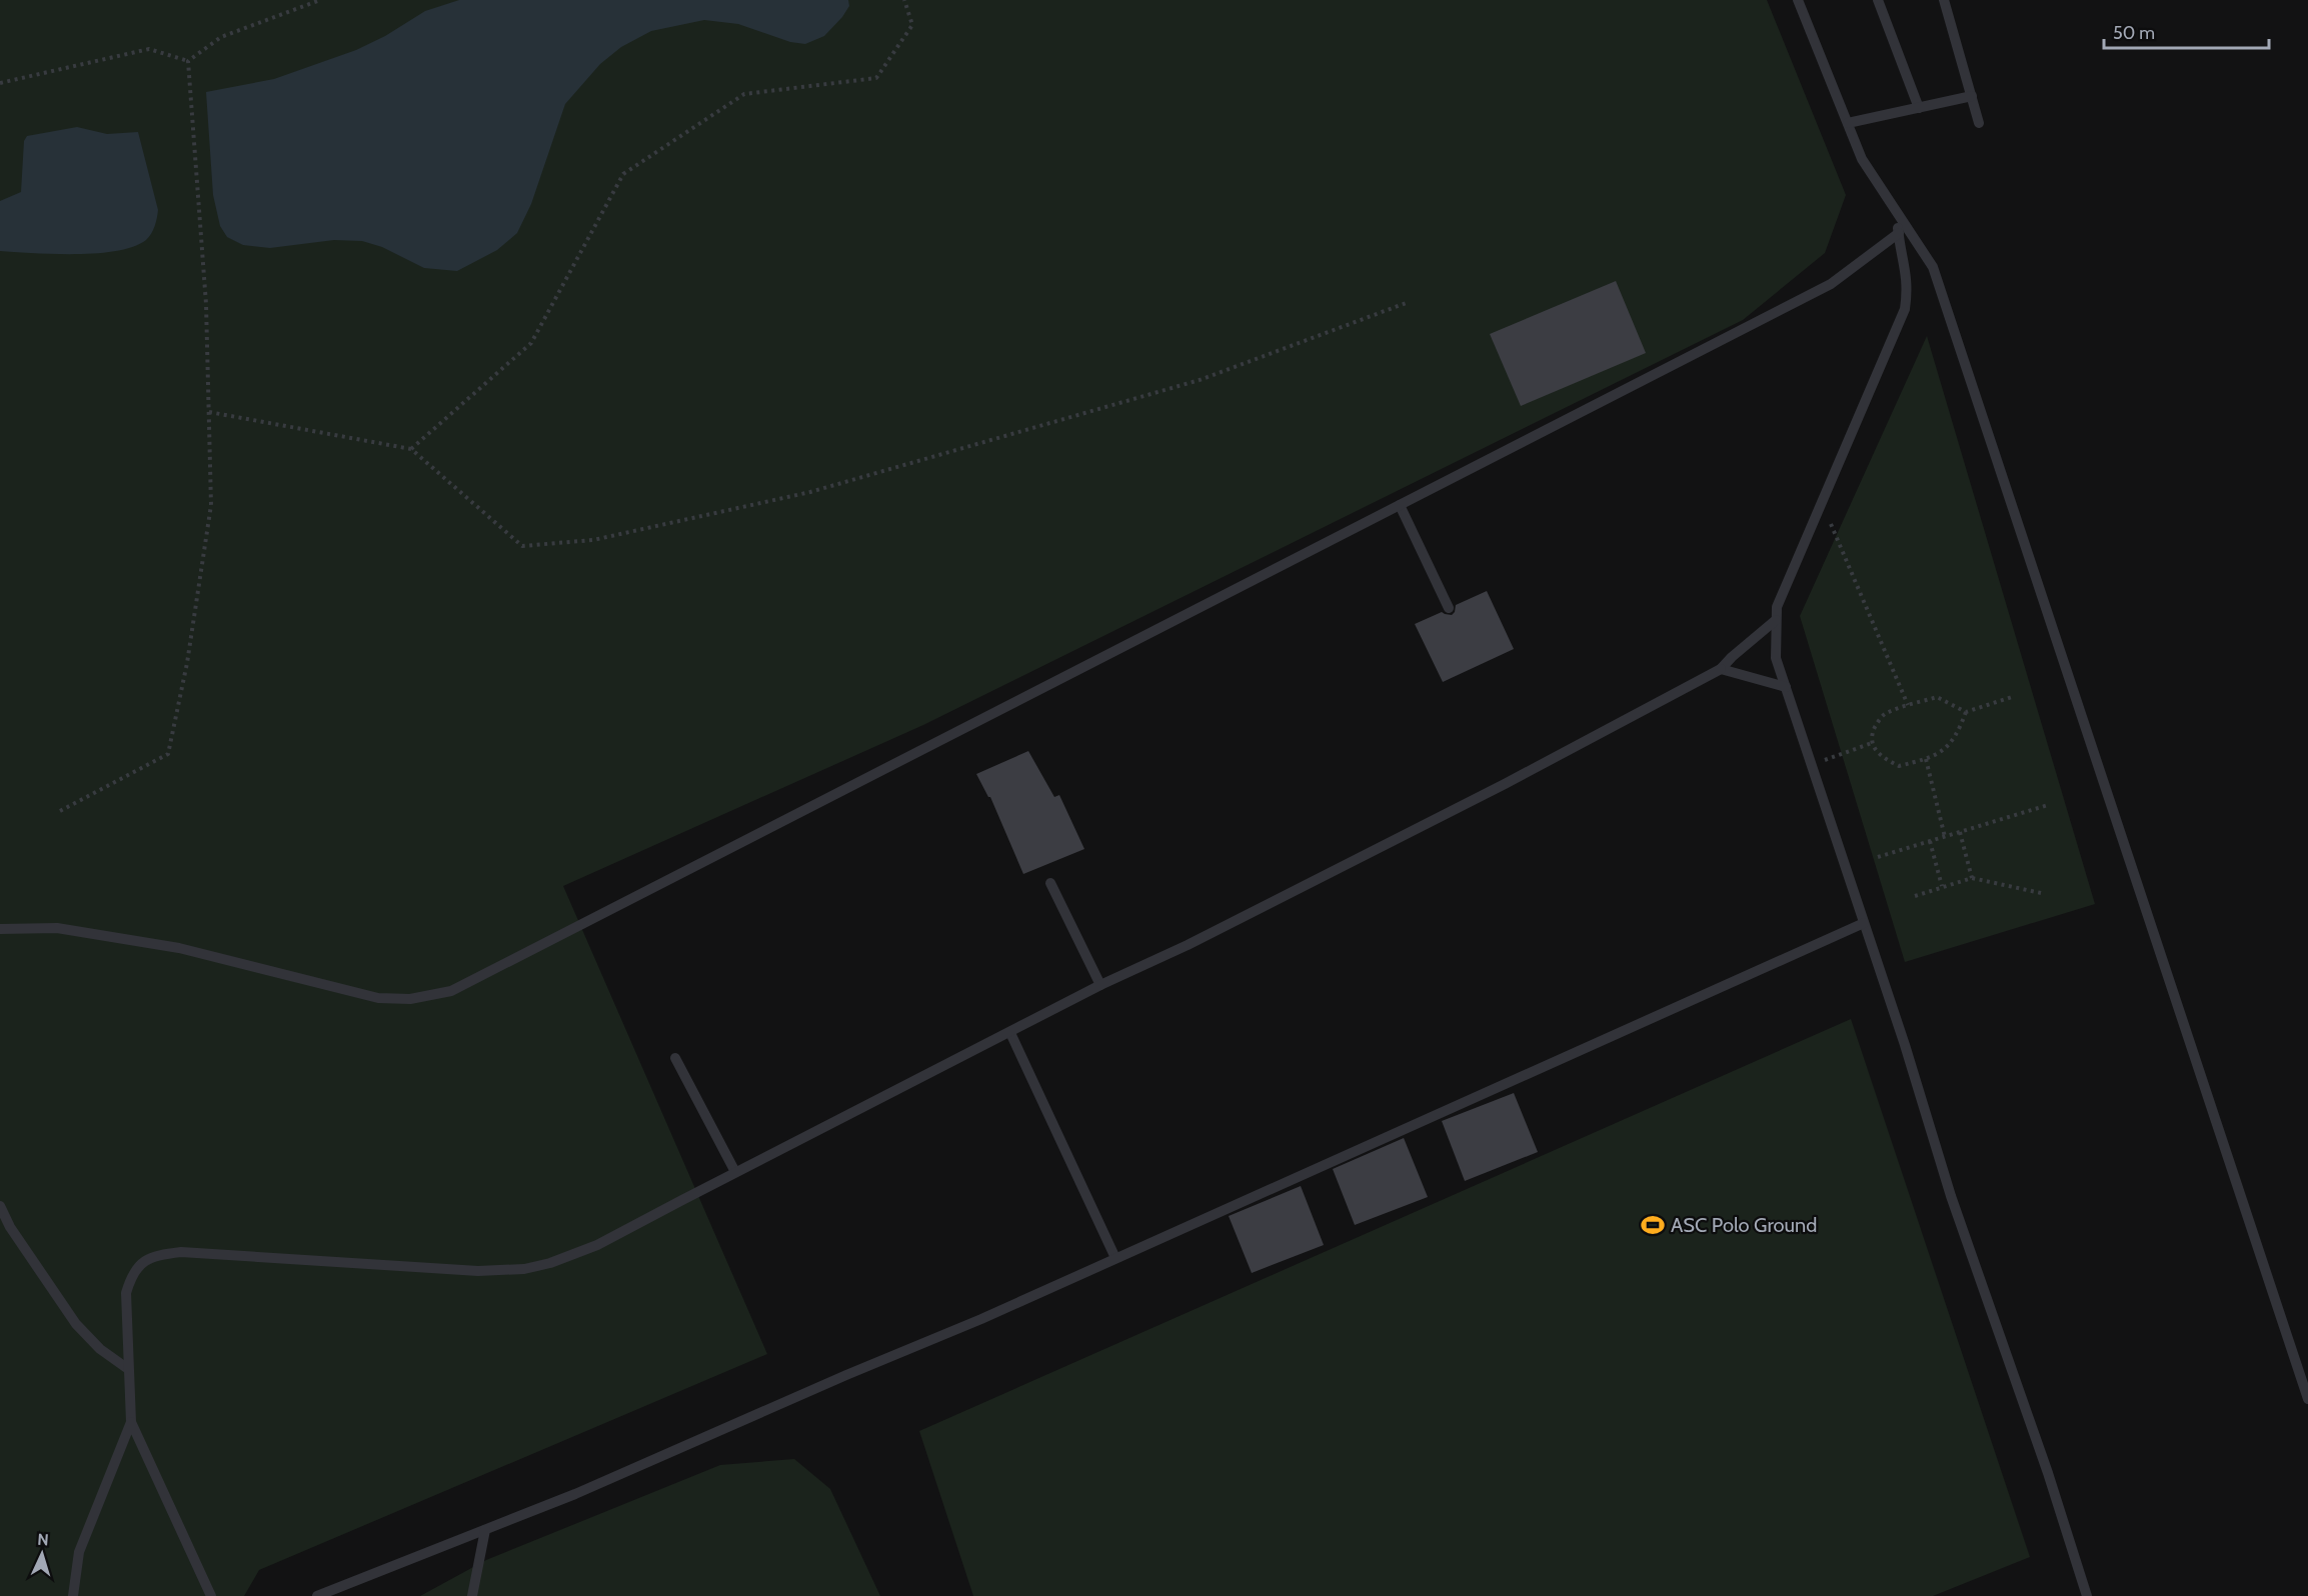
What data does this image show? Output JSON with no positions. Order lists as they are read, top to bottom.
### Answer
{
  "places": {
    "sports": ["ASC Polo Ground"]
  },
  "scale_bar": "50 m",
  "north": "top"
}
